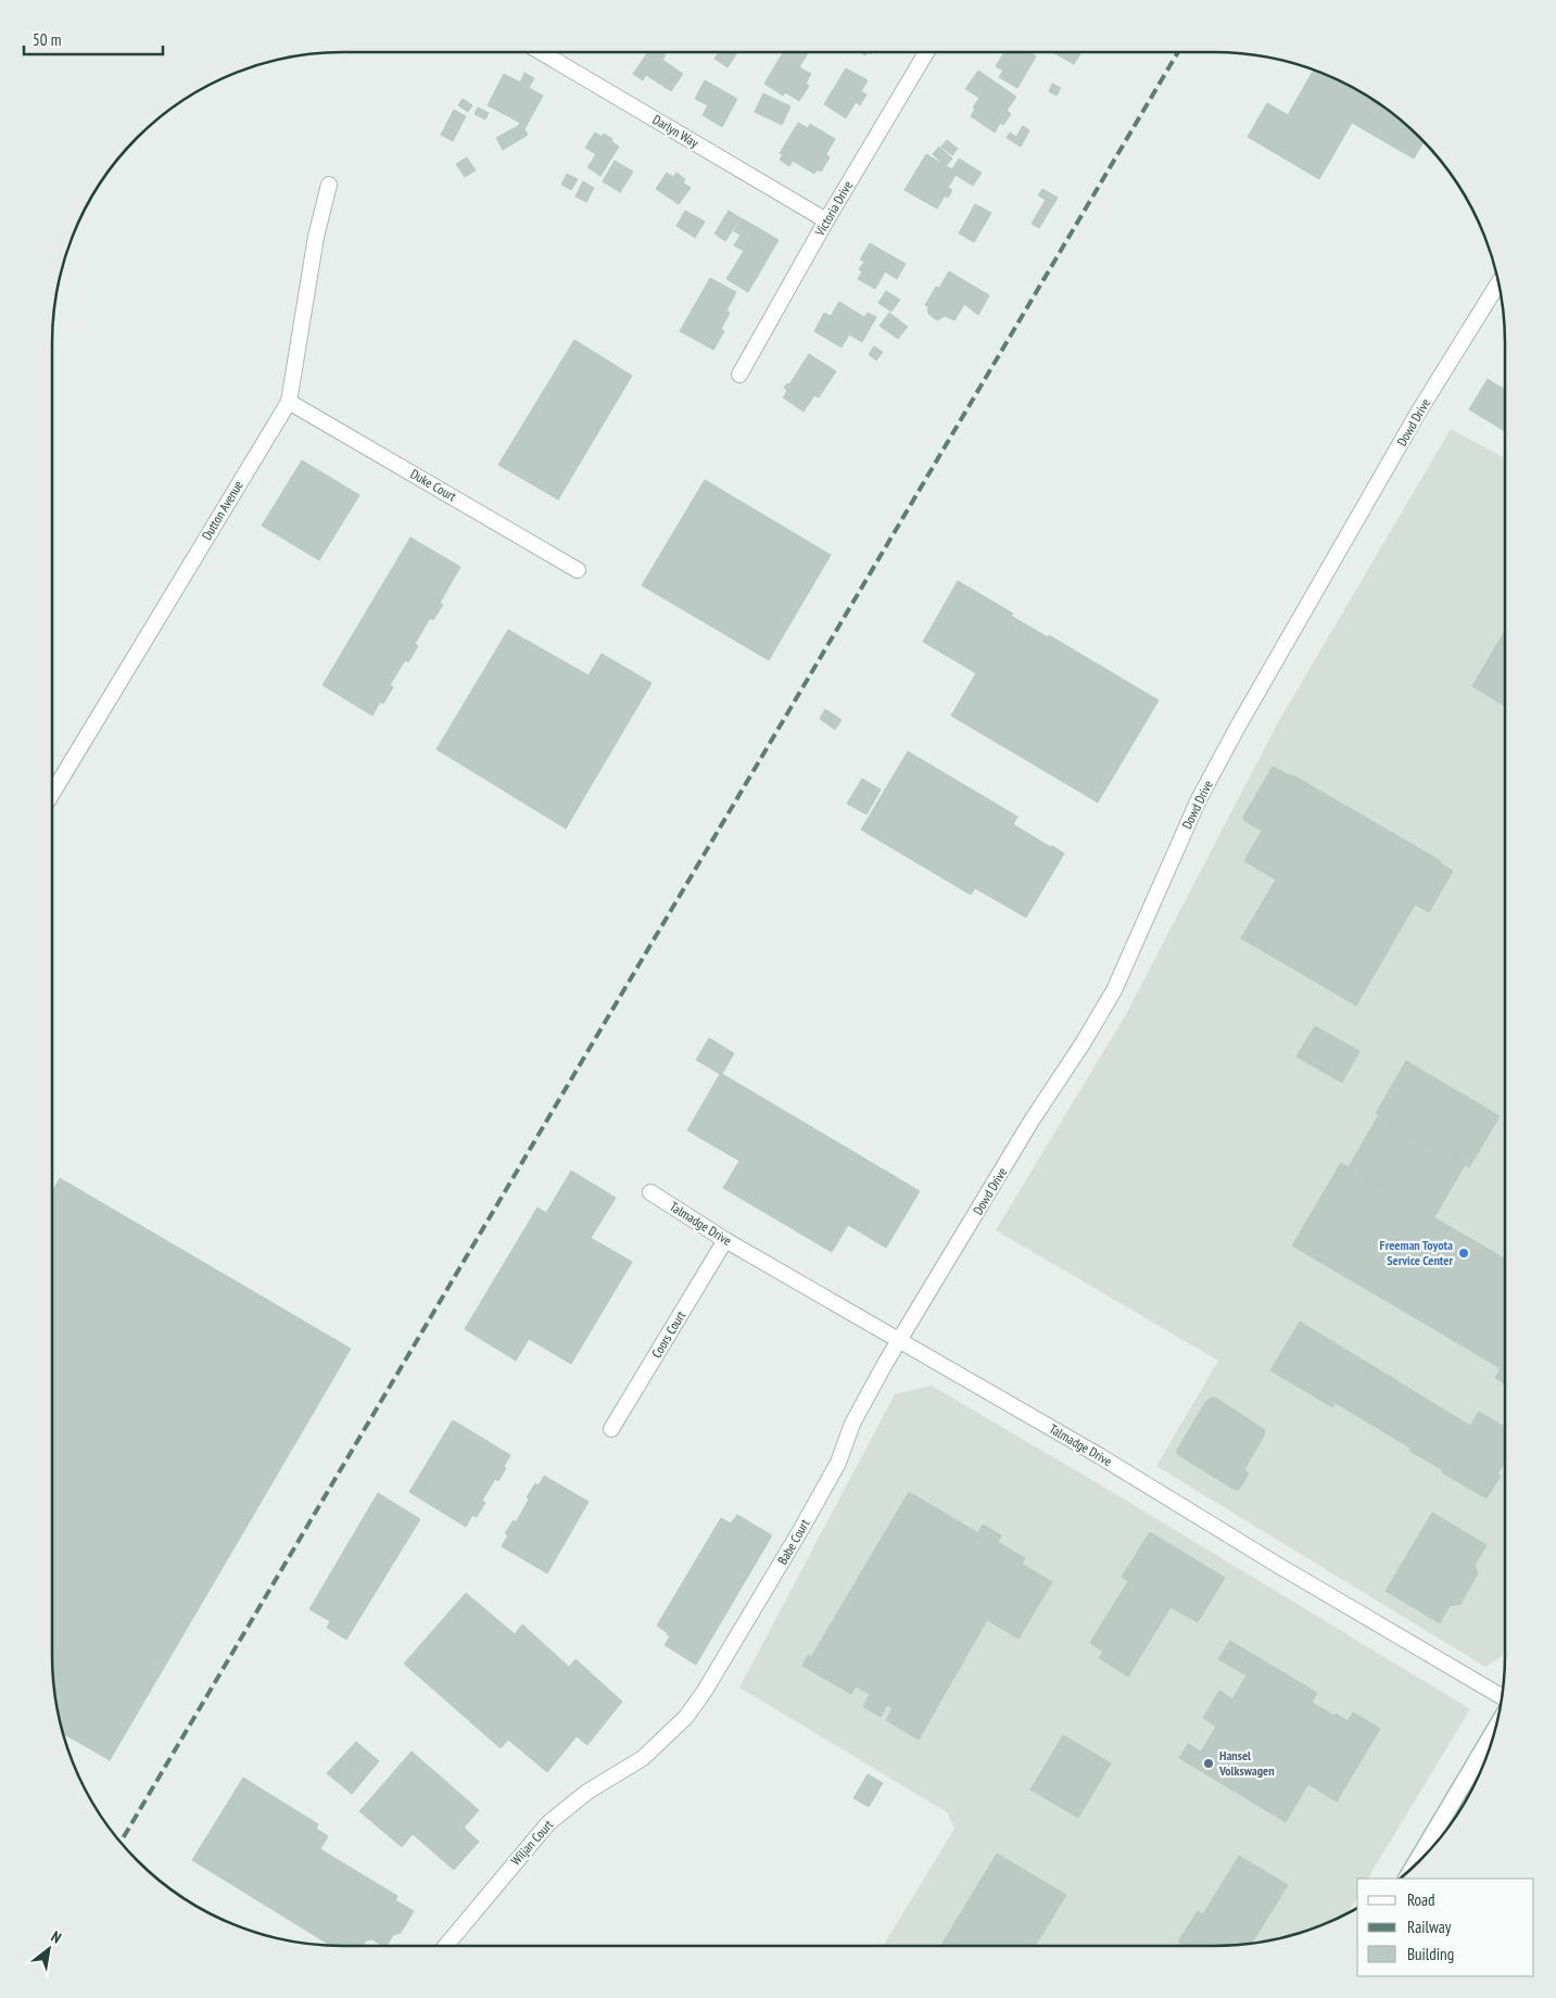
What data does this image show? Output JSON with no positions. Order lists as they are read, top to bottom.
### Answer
{
  "streets": {
    "street": [
      "Darlyn Way",
      "Victoria Drive",
      "Dowd Drive",
      "Duke Court",
      "Dutton Avenue",
      "Talmadge Drive",
      "Coors Court",
      "Babe Court",
      "Wiljan Court"
    ]
  },
  "crossings": [
    ["Darlyn Way", "Victoria Drive"],
    ["Dowd Drive", "Talmadge Drive"],
    ["Dowd Drive", "Babe Court"],
    ["Duke Court", "Dutton Avenue"],
    ["Talmadge Drive", "Coors Court"],
    ["Talmadge Drive", "Babe Court"],
    ["Babe Court", "Wiljan Court"]
  ],
  "places": ["Freeman Toyota Service Center", "Hansel Volkswagen"],
  "legend": ["Road", "Railway", "Building"],
  "scale_bar": "50 m",
  "north": "top right"
}
